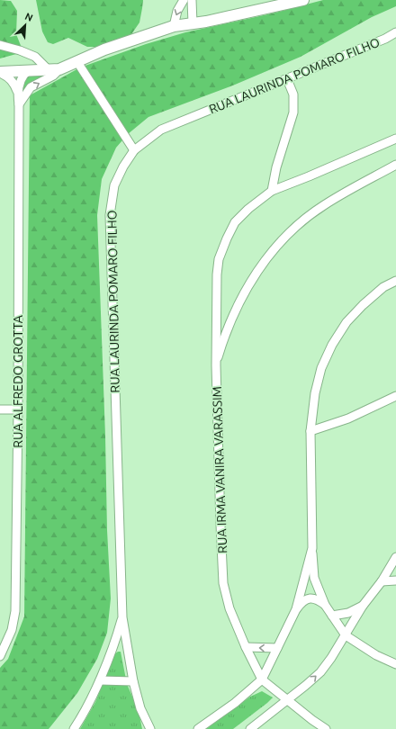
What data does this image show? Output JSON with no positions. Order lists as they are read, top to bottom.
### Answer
{
  "streets": {
    "street": ["RUA LAURINDA POMARO FILHO", "RUA ALFREDO GROTTA", "RUA IRMA VANIRA VARASSIM"]
  },
  "north": "top right"
}
